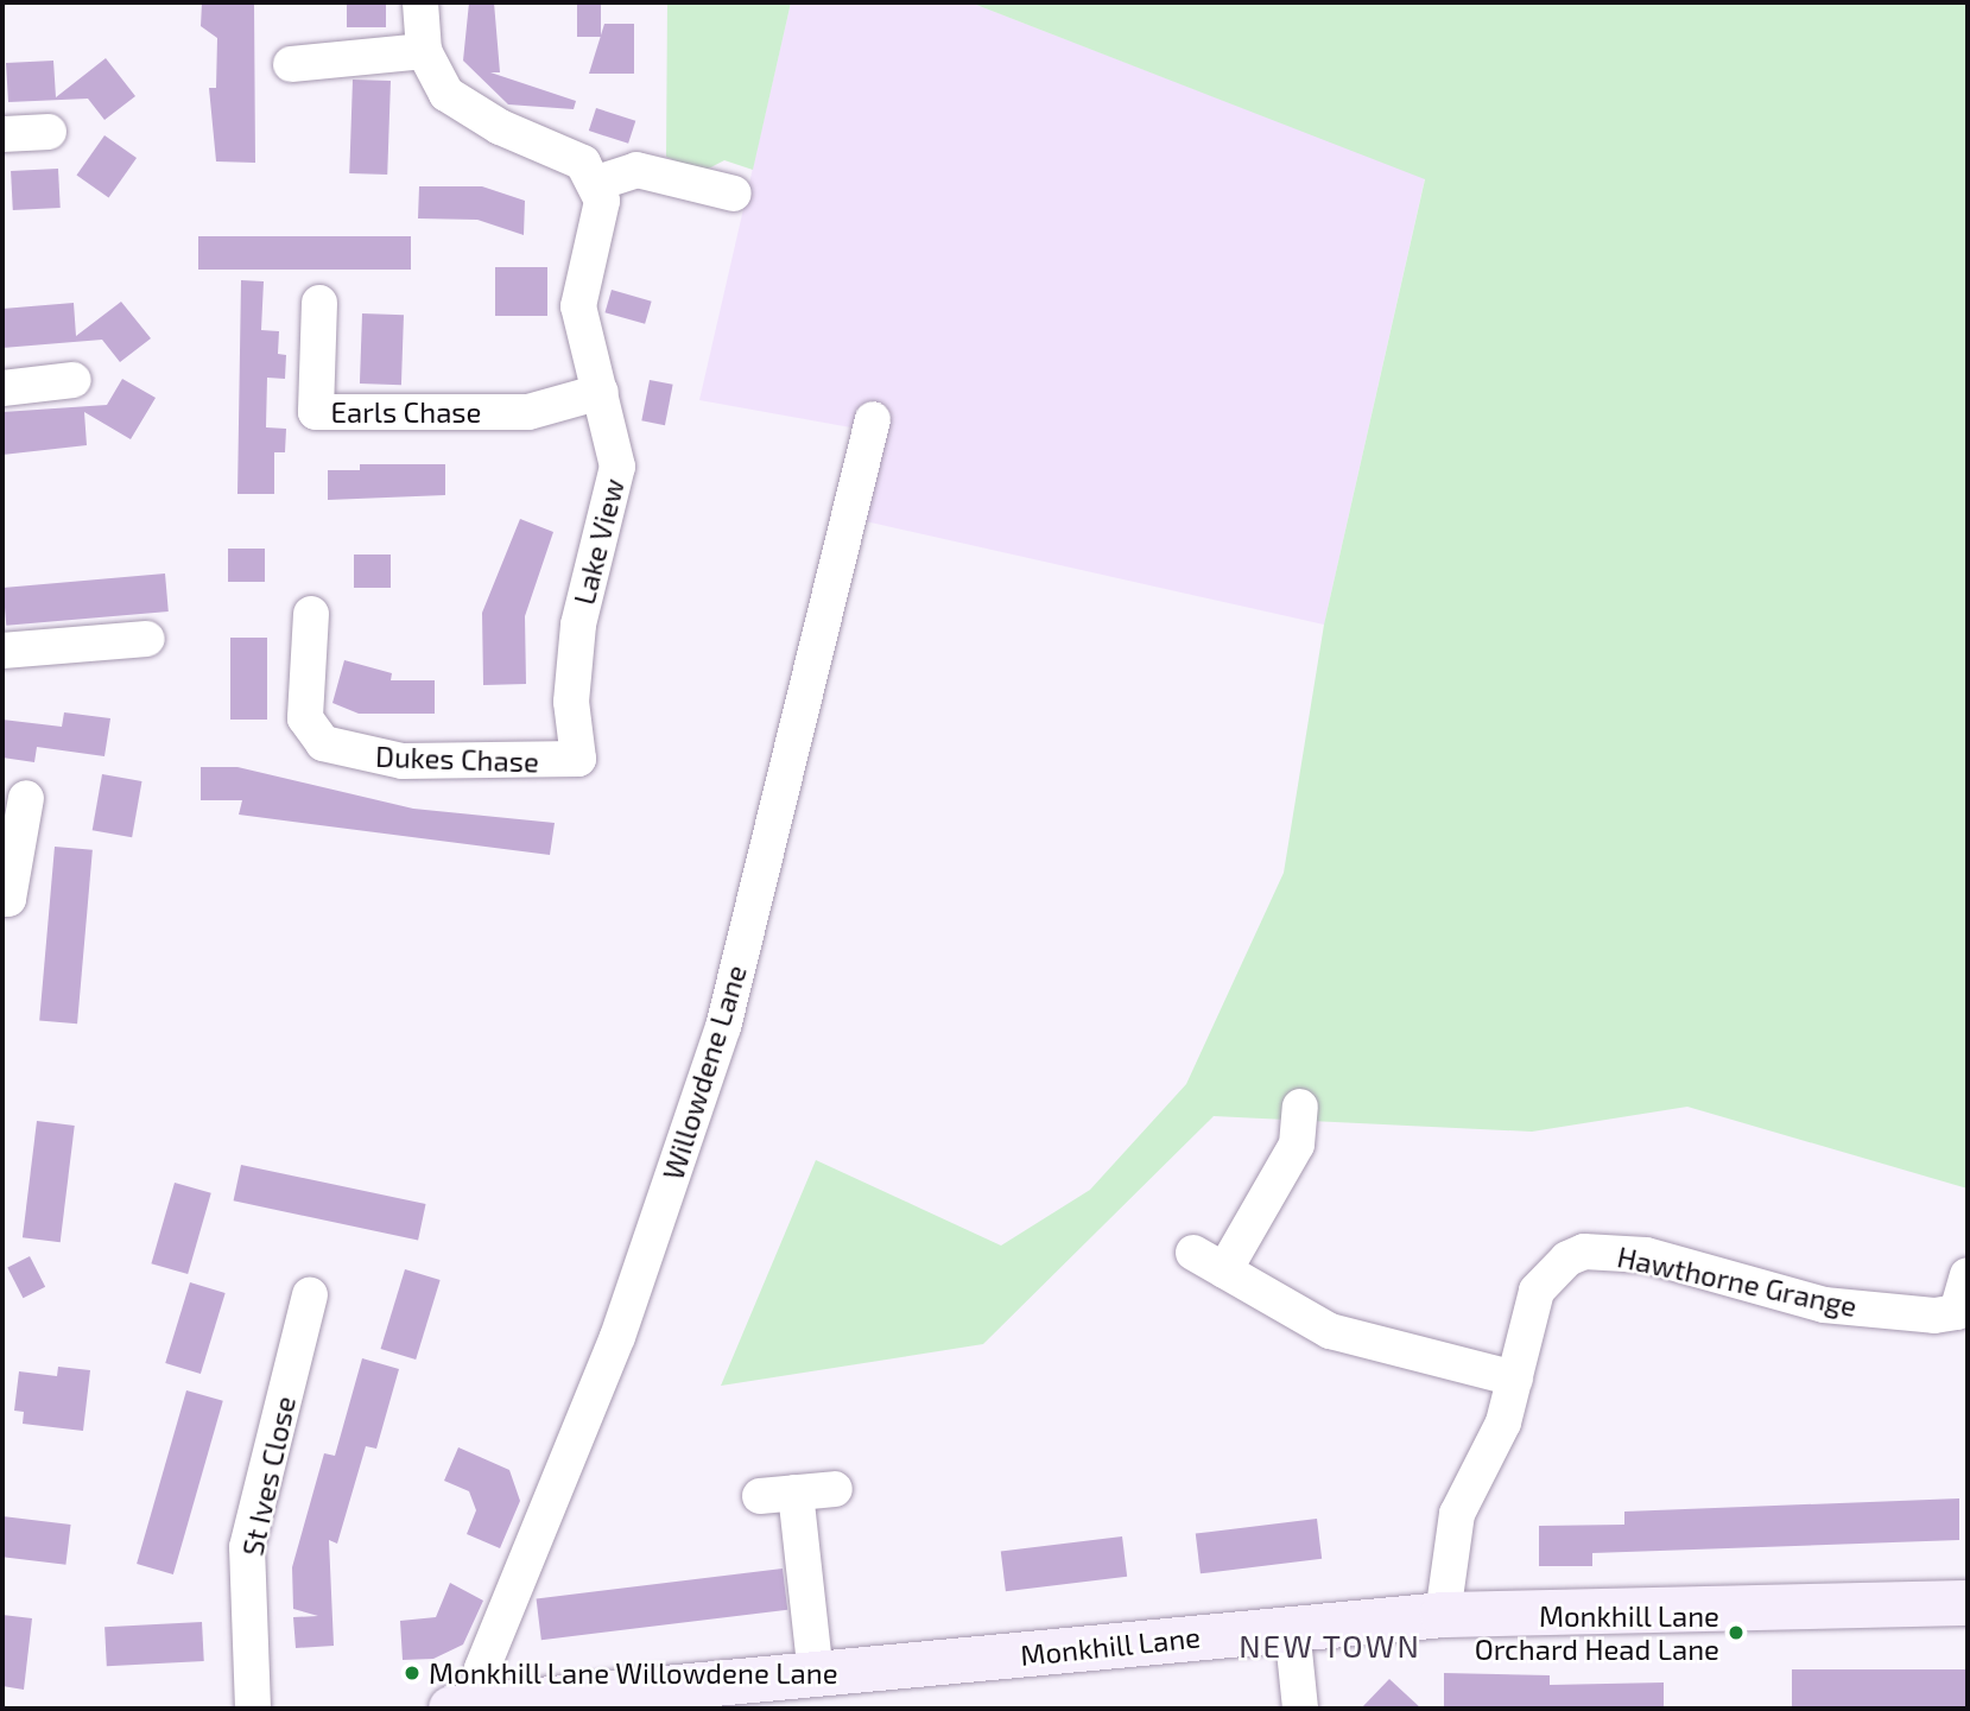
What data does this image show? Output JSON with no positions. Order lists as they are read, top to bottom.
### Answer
{
  "streets": {
    "street": [
      "Earls Chase",
      "Lake View",
      "Dukes Chase",
      "Willowdene Lane",
      "Hawthorne Grange",
      "St Ives Close",
      "Monkhill Lane"
    ]
  },
  "crossings": [
    ["Earls Chase", "Lake View"],
    ["Lake View", "Dukes Chase"],
    ["Willowdene Lane", "Monkhill Lane"],
    ["Hawthorne Grange", "Monkhill Lane"]
  ],
  "districts": ["NEW TOWN"],
  "places": ["Monkhill Lane Orchard Head Lane", "Monkhill Lane Willowdene Lane"]
}
